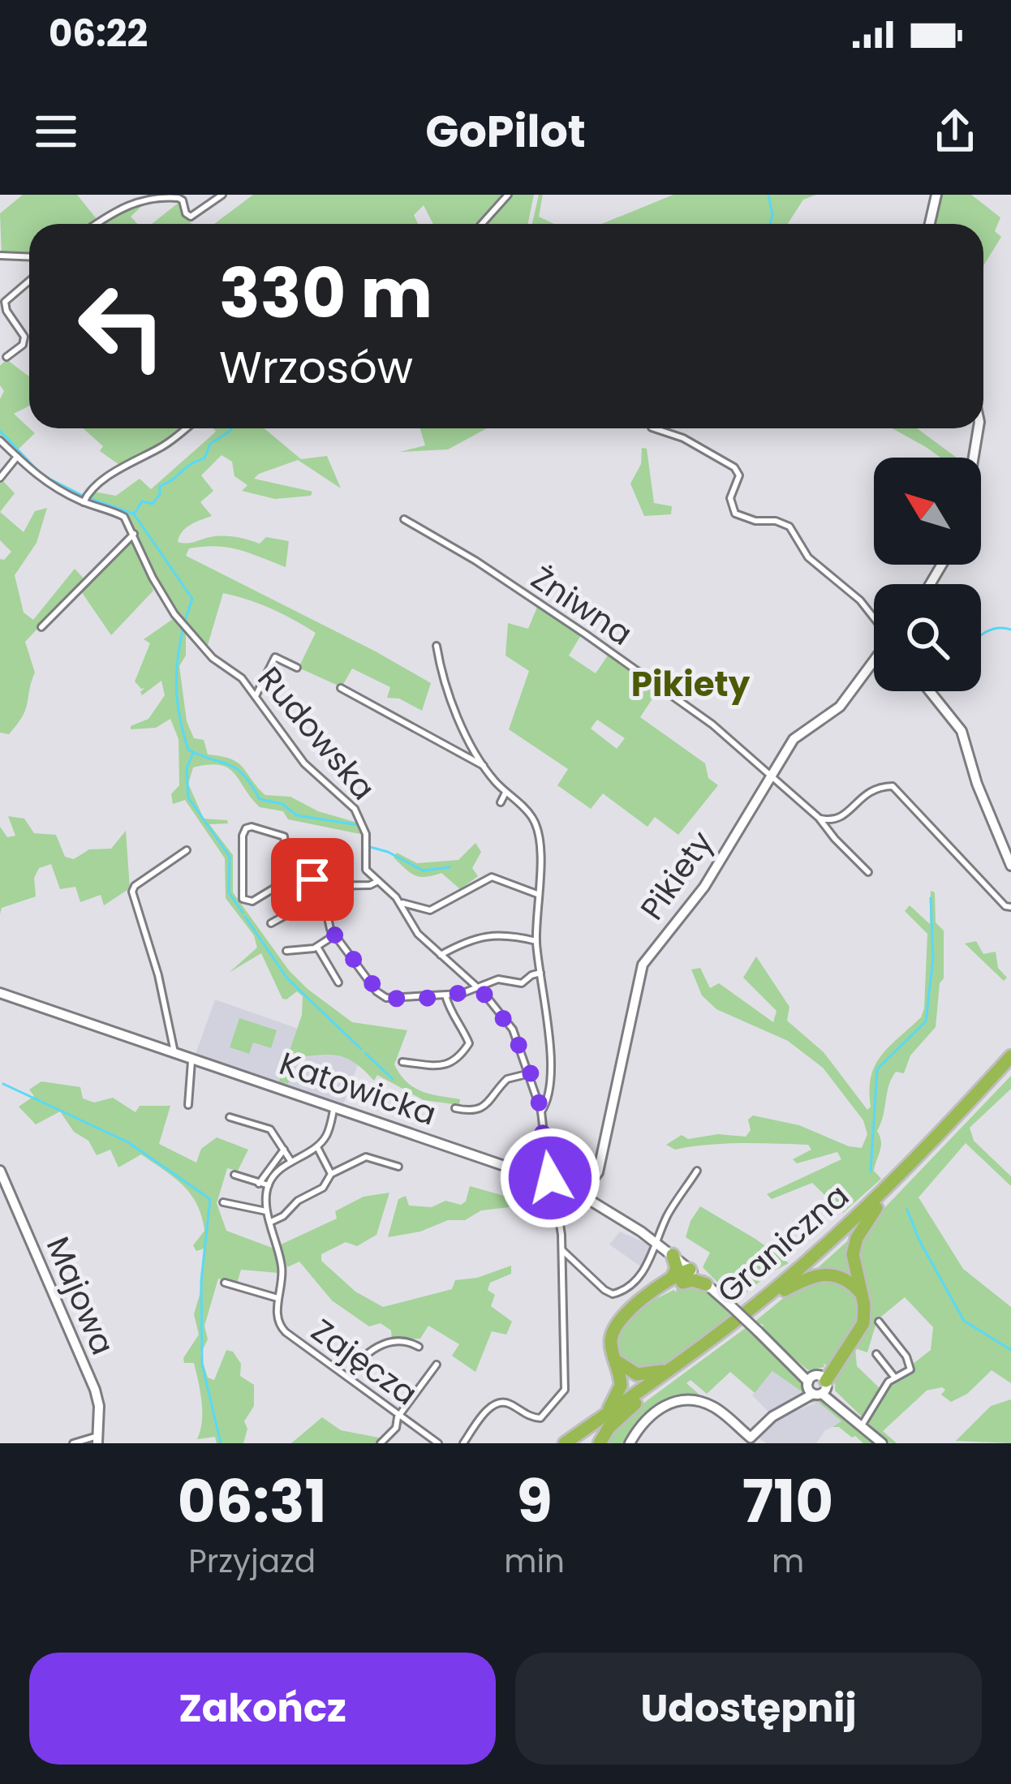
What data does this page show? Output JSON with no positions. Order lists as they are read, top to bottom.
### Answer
{
  "streets": {
    "highway": ["Graniczna"],
    "street": [
      "Żniwna",
      "Rudowska",
      "Pikiety",
      "Katowicka",
      "Majowa",
      "Zajęcza"
    ]
  },
  "crossings": [
    ["Żniwna", "Pikiety"],
    ["Pikiety", "Katowicka"]
  ],
  "districts": ["Pikiety"],
  "north": "top left",
  "page": {
    "status": "06:22",
    "header": "GoPilot",
    "turn": ["330 m", "Wrzosów"],
    "eta": [
      "06:31",
      "Przyjazd",
      "9",
      "min",
      "710",
      "m"
    ],
    "buttons": ["Zakończ", "Udostępnij"]
  }
}
